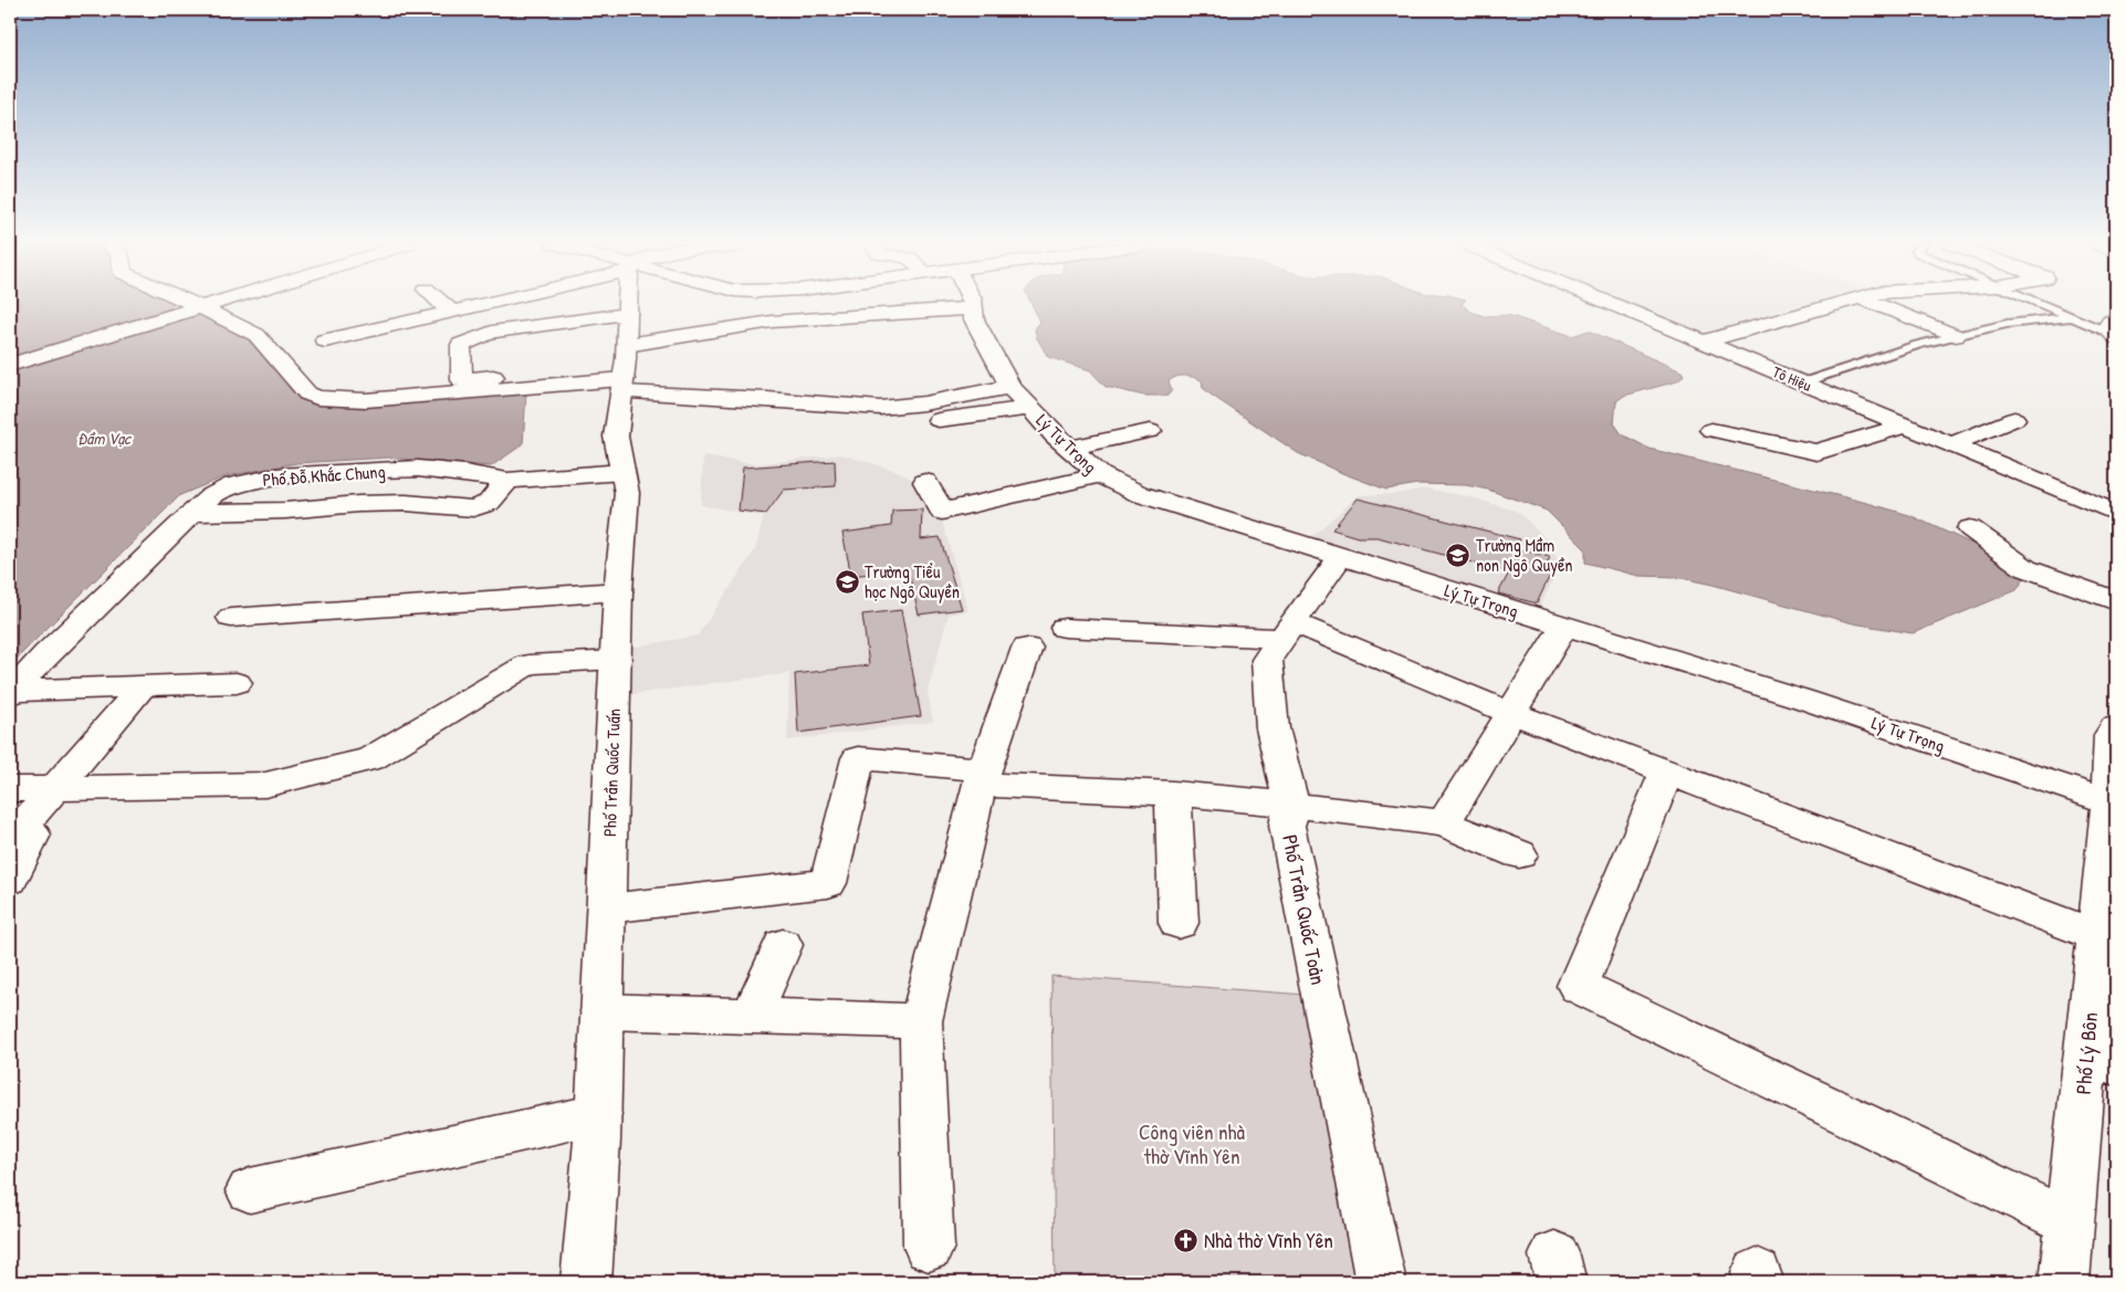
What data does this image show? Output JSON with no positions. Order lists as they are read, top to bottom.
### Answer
{
  "streets": {
    "street": [
      "Tô Hiệu",
      "Lý Tự Trọng",
      "Phố Đỗ Khắc Chung",
      "Phố Trần Quốc Tuấn",
      "Phố Trần Quốc Toản",
      "Phố Lý Bôn"
    ]
  },
  "crossings": [
    ["Lý Tự Trọng", "Phố Trần Quốc Toản"],
    ["Lý Tự Trọng", "Phố Lý Bôn"],
    ["Phố Đỗ Khắc Chung", "Phố Trần Quốc Tuấn"]
  ],
  "water": ["Đầm Vạc"],
  "parks": ["Công viên nhà thờ Vĩnh Yên"],
  "places": {
    "school or university": ["Trường Mầm non Ngô Quyền", "Trường Tiểu học Ngô Quyền"],
    "church": ["Nhà thờ Vĩnh Yên"]
  }
}
